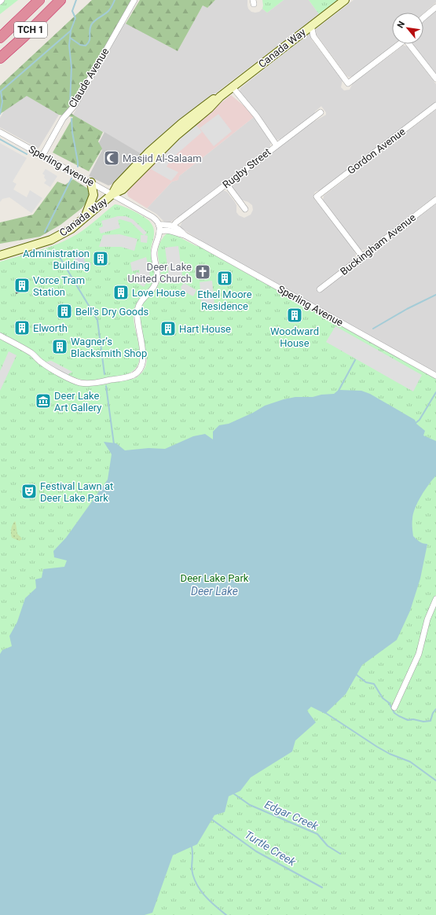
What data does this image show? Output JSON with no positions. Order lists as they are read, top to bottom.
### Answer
{
  "streets": {
    "highway": ["TCH 1"],
    "main road": ["Canada Way"],
    "street": [
      "Claude Avenue",
      "Gordon Avenue",
      "Sperling Avenue",
      "Rugby Street",
      "Buckingham Avenue"
    ]
  },
  "crossings": [
    ["Canada Way", "Sperling Avenue"],
    ["Claude Avenue", "Sperling Avenue"],
    ["Gordon Avenue", "Buckingham Avenue"],
    ["Sperling Avenue", "Rugby Street"]
  ],
  "water": ["Deer Lake", "Edgar Creek", "Turtle Creek"],
  "parks": ["Deer Lake Park"],
  "places": {
    "mosque": ["Masjid Al-Salaam"],
    "building": [
      "Administration Building",
      "Ethel Moore Residence",
      "Vorce Tram Station",
      "Love House",
      "Bell’s Dry Goods",
      "Woodward House",
      "Elworth",
      "Hart House",
      "Wagner’s Blacksmith Shop"
    ],
    "church": ["Deer Lake United Church"],
    "museum": ["Deer Lake Art Gallery"],
    "theatre": ["Festival Lawn at Deer Lake Park"]
  },
  "north": "top left"
}
